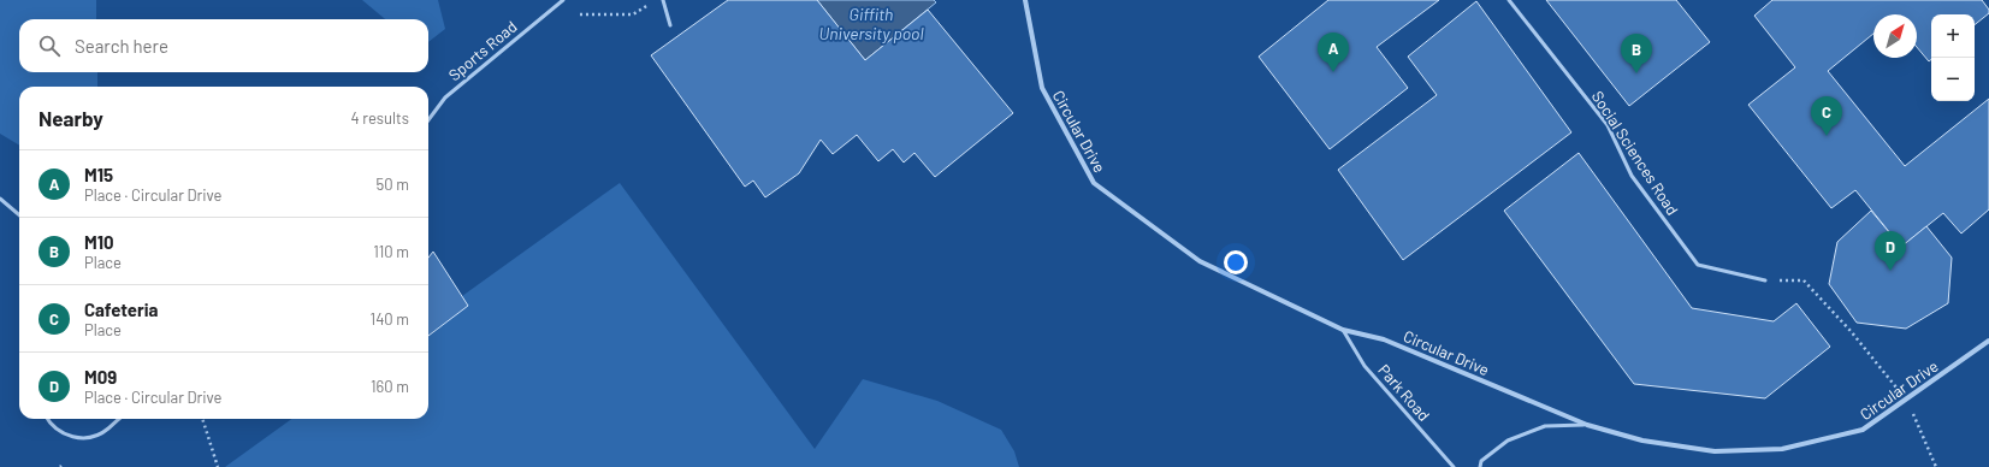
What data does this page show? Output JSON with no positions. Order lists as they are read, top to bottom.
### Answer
{
  "streets": {
    "street": ["Circular Drive"],
    "lane": ["Sports Road", "Social Sciences Road", "Park Road"]
  },
  "crossings": [
    ["Circular Drive", "Park Road"]
  ],
  "water": ["Giffith University pool"],
  "north": "top right",
  "page": {
    "map_buttons": ["+", "−"],
    "search": "Search here",
    "pins": [
      "A",
      "B",
      "C",
      "D"
    ],
    "heading": ["Nearby", "4 results"],
    "list": [
      {
        "mark": "A",
        "name": "M15",
        "note": "Place · Circular Drive",
        "value": "50 m"
      },
      {
        "mark": "B",
        "name": "M10",
        "note": "Place",
        "value": "110 m"
      },
      {
        "mark": "C",
        "name": "Cafeteria",
        "note": "Place",
        "value": "140 m"
      },
      {
        "mark": "D",
        "name": "M09",
        "note": "Place · Circular Drive",
        "value": "160 m"
      }
    ]
  }
}
